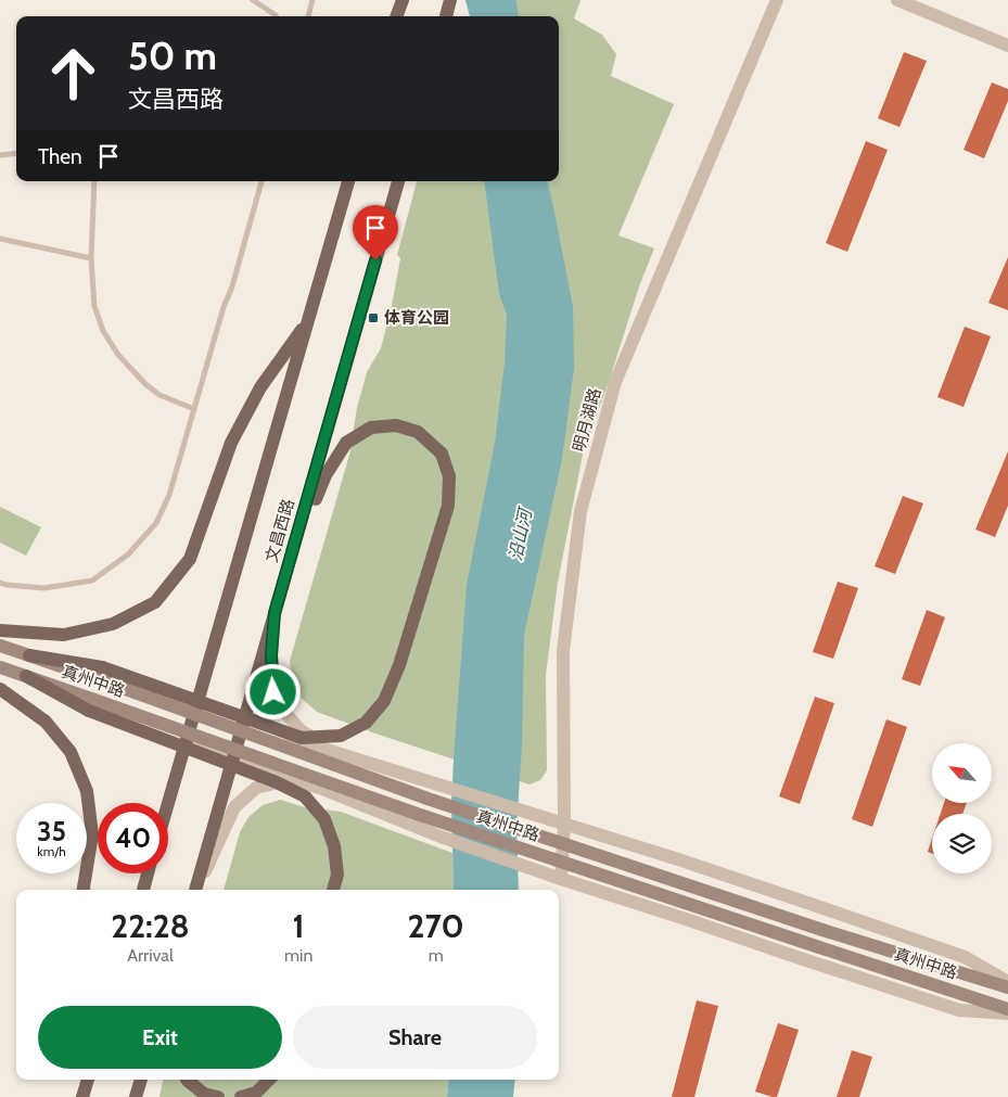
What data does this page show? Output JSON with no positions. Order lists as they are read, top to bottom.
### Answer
{
  "streets": {
    "main road": ["文昌西路", "真州中路"],
    "street": ["明月湖路"]
  },
  "crossings": [
    ["明月湖路", "真州中路"],
    ["文昌西路", "真州中路"]
  ],
  "water": ["沿山河"],
  "places": {
    "transit": ["体育公园"]
  },
  "north": "top left",
  "page": {
    "turn": ["50 m", "文昌西路"],
    "then": "Then",
    "speed": "35 km/h",
    "limit": "40",
    "eta": [
      "22:28",
      "Arrival",
      "1",
      "min",
      "270",
      "m"
    ],
    "buttons": ["Exit", "Share"]
  }
}
